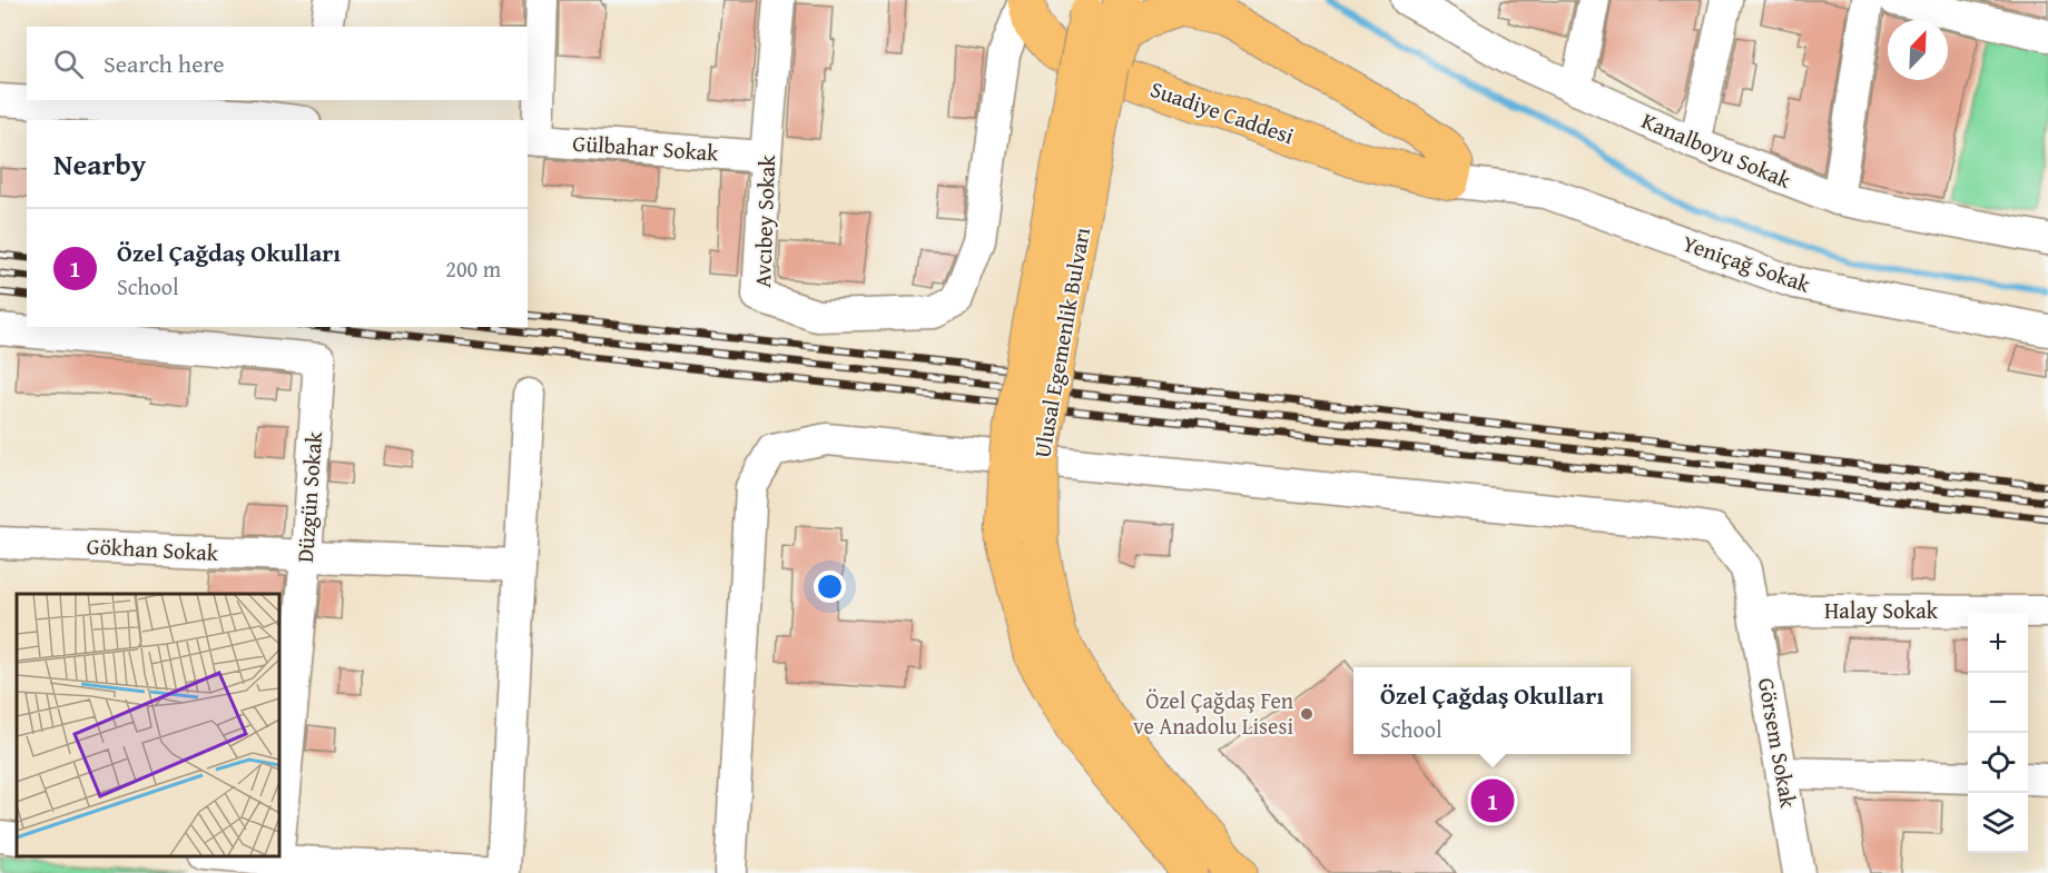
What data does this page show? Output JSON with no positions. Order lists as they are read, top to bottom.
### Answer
{
  "streets": {
    "main road": ["Suadiye Caddesi", "Ulusal Egemenlik Bulvarı"],
    "street": [
      "Gülbahar Sokak",
      "Kanalboyu Sokak",
      "Avcıbey Sokak",
      "Yeniçağ Sokak",
      "Düzgün Sokak",
      "Gökhan Sokak",
      "Halay Sokak",
      "Görsem Sokak"
    ]
  },
  "crossings": [
    ["Suadiye Caddesi", "Avcıbey Sokak"],
    ["Suadiye Caddesi", "Yeniçağ Sokak"],
    ["Gülbahar Sokak", "Avcıbey Sokak"],
    ["Düzgün Sokak", "Gökhan Sokak"],
    ["Halay Sokak", "Görsem Sokak"]
  ],
  "places": ["Özel Çağdaş Fen ve Anadolu Lisesi"],
  "north": "top right",
  "page": {
    "search": "Search here",
    "heading": "Nearby",
    "list": [
      {
        "mark": "1",
        "name": "Özel Çağdaş Okulları",
        "note": "School",
        "value": "200 m"
      }
    ],
    "map_buttons": ["+", "−"],
    "popup": ["Özel Çağdaş Okulları", "School"],
    "pins": "1"
  }
}
